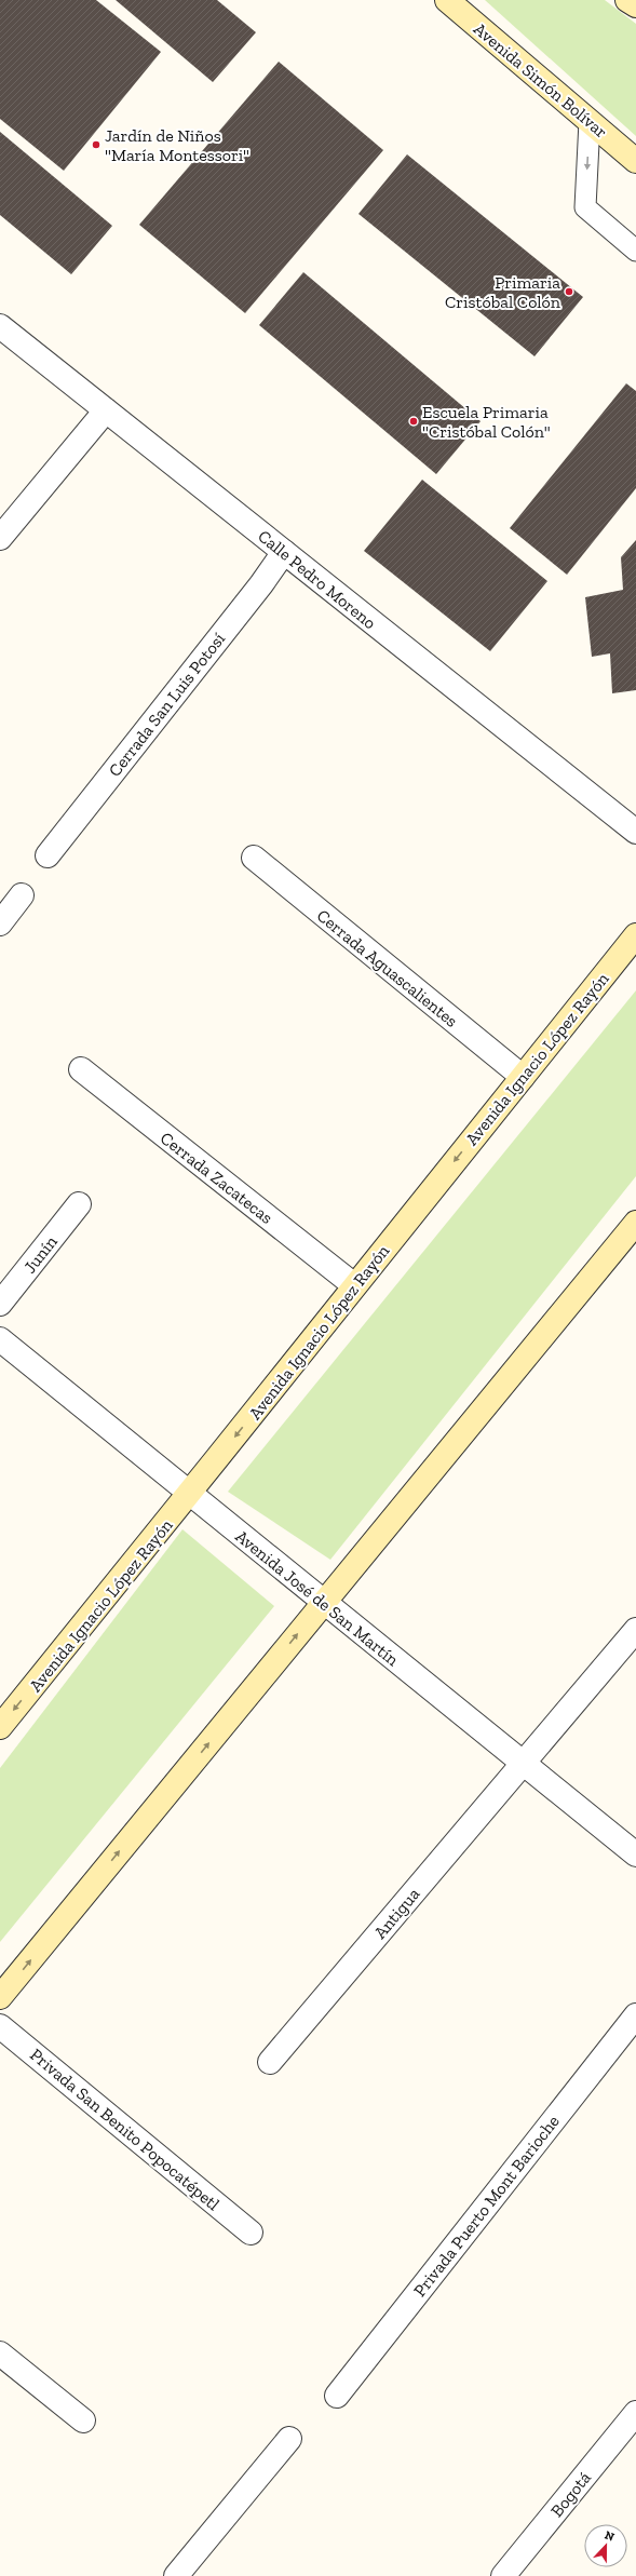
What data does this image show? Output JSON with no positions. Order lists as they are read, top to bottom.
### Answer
{
  "streets": {
    "street": [
      "Avenida Simón Bolívar",
      "Calle Pedro Moreno",
      "Cerrada San Luis Potosí",
      "Cerrada Aguascalientes",
      "Avenida Ignacio López Rayón",
      "Cerrada Zacatecas",
      "Junín",
      "Avenida José de San Martín",
      "Antigua",
      "Privada San Benito Popocatépetl",
      "Privada Puerto Mont Barioche",
      "Bogotá"
    ]
  },
  "crossings": [
    ["Calle Pedro Moreno", "Cerrada San Luis Potosí"],
    ["Cerrada Aguascalientes", "Avenida Ignacio López Rayón"],
    ["Avenida Ignacio López Rayón", "Cerrada Zacatecas"],
    ["Avenida Ignacio López Rayón", "Avenida José de San Martín"],
    ["Avenida José de San Martín", "Antigua"]
  ],
  "places": ["Jardín de Niños \"María Montessori\"", "Primaria Cristóbal Colón", "Escuela Primaria \"Cristóbal Colón\""],
  "north": "top"
}
